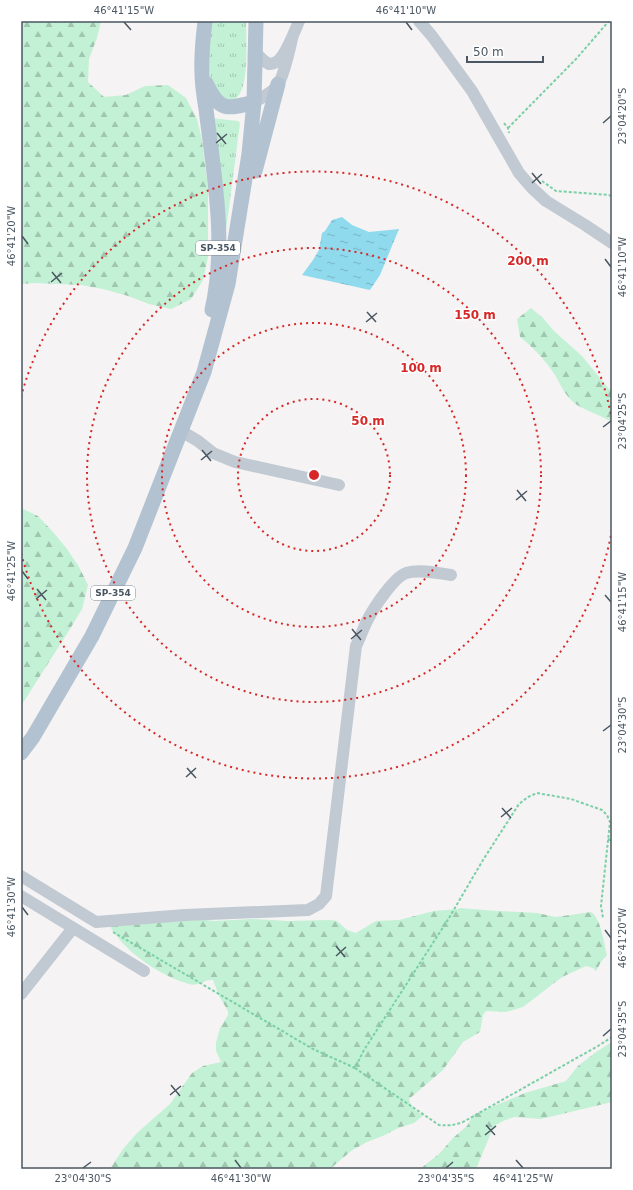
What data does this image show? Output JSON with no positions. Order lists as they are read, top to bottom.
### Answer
{
  "streets": {
    "main road": ["SP-354"]
  },
  "scale_bar": "50 m",
  "coordinates": [
    "46°41'15\"W",
    "46°41'10\"W",
    "23°04'20\"S",
    "46°41'20\"W",
    "23°04'25\"S",
    "46°41'25\"W",
    "23°04'30\"S",
    "46°41'30\"W",
    "23°04'35\"S"
  ],
  "rings": [
    "200 m",
    "150 m",
    "100 m",
    "50 m"
  ]
}
